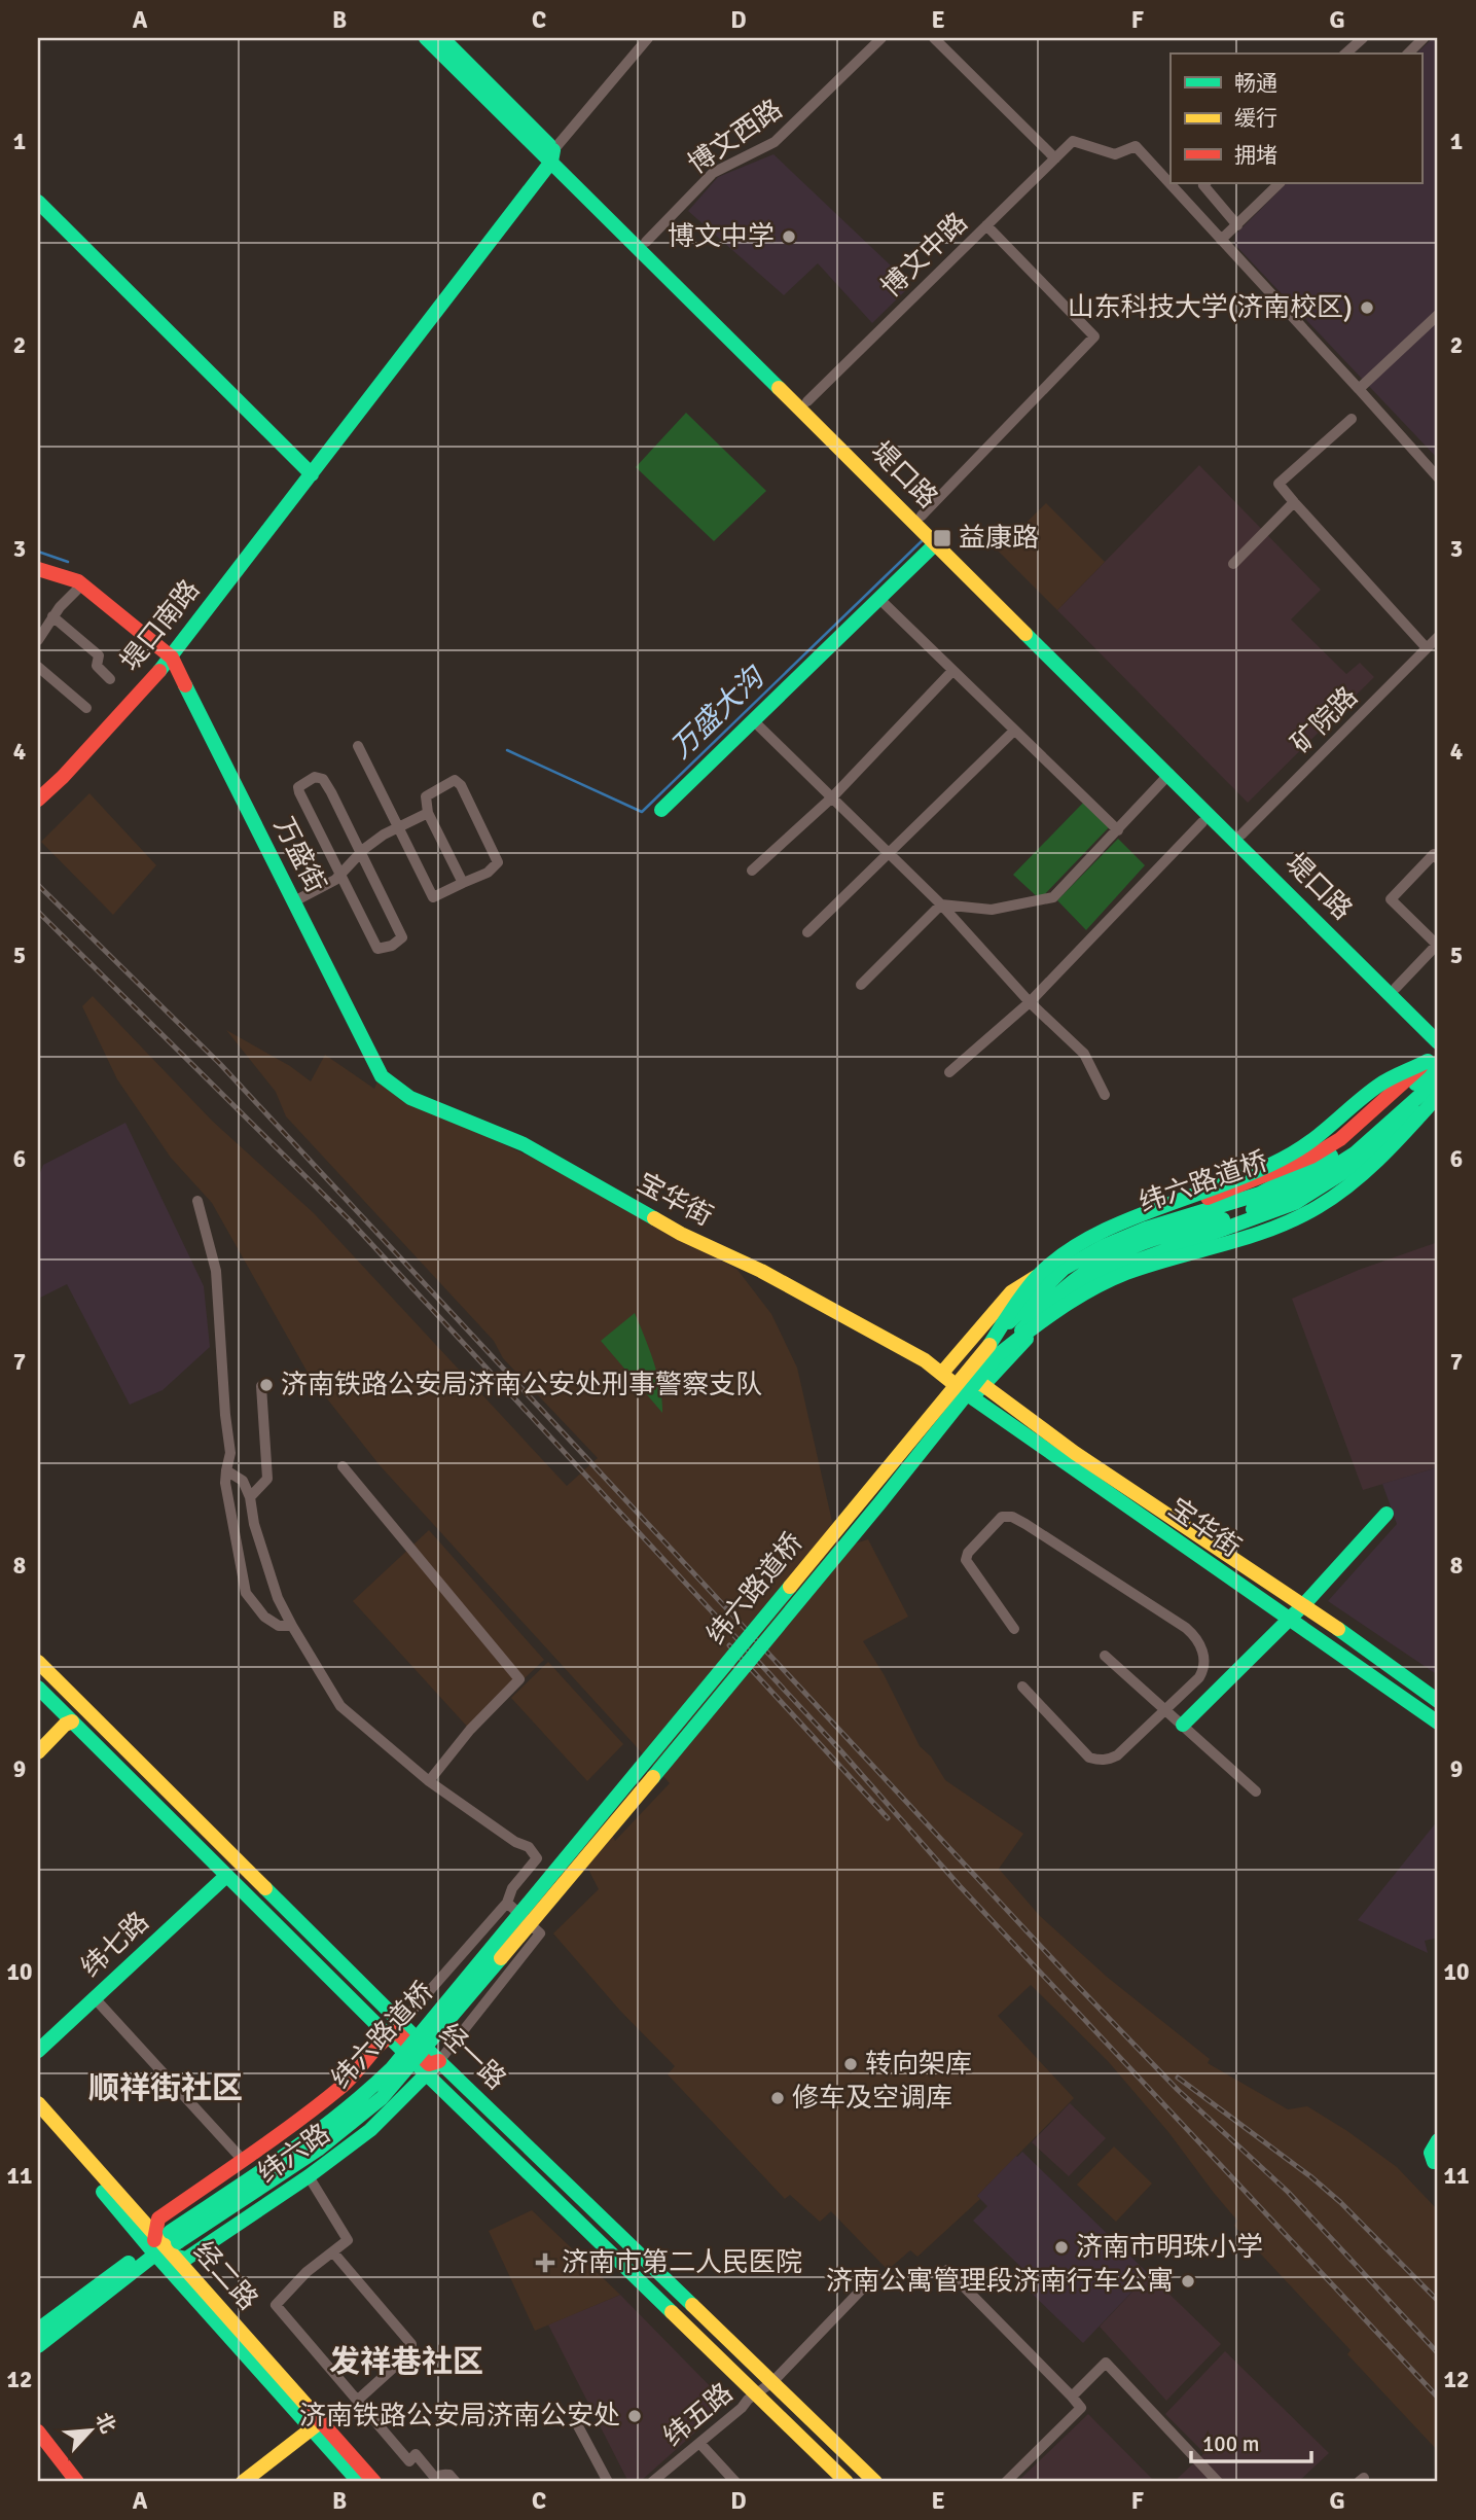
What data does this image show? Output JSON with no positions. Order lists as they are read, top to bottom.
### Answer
{
  "streets": {
    "main road": [
      "堤口路",
      "堤口南路",
      "万盛街",
      "纬六路道桥",
      "宝华街",
      "纬七路",
      "经一路",
      "纬六路",
      "经二路"
    ],
    "street": [
      "博文西路",
      "博文中路",
      "矿院路",
      "纬五路"
    ]
  },
  "crossings": [
    ["博文西路", "堤口路"],
    ["博文中路", "堤口路"],
    ["堤口路", "堤口南路"],
    ["堤口路", "矿院路"],
    ["堤口南路", "万盛街"],
    ["万盛街", "宝华街"],
    ["纬六路道桥", "纬六路"],
    ["纬六路道桥", "经二路"],
    ["纬七路", "经一路"],
    ["经一路", "纬六路"],
    ["经一路", "纬五路"],
    ["纬六路", "经二路"]
  ],
  "districts": ["顺祥街社区", "发祥巷社区"],
  "water": ["万盛大沟"],
  "places": {
    "other": [
      "博文中学",
      "山东科技大学(济南校区)",
      "济南铁路公安局济南公安处刑事警察支队",
      "转向架库",
      "修车及空调库",
      "济南市明珠小学",
      "济南公寓管理段济南行车公寓",
      "济南铁路公安局济南公安处"
    ],
    "transit": ["益康路"],
    "health": ["济南市第二人民医院"]
  },
  "legend": ["畅通", "缓行", "拥堵"],
  "scale_bar": "100 m",
  "north": "top right",
  "grid": {
    "columns": [
      "A",
      "B",
      "C",
      "D",
      "E",
      "F",
      "G"
    ],
    "rows": [
      "1",
      "2",
      "3",
      "4",
      "5",
      "6",
      "7",
      "8",
      "9",
      "10",
      "11",
      "12"
    ]
  }
}
